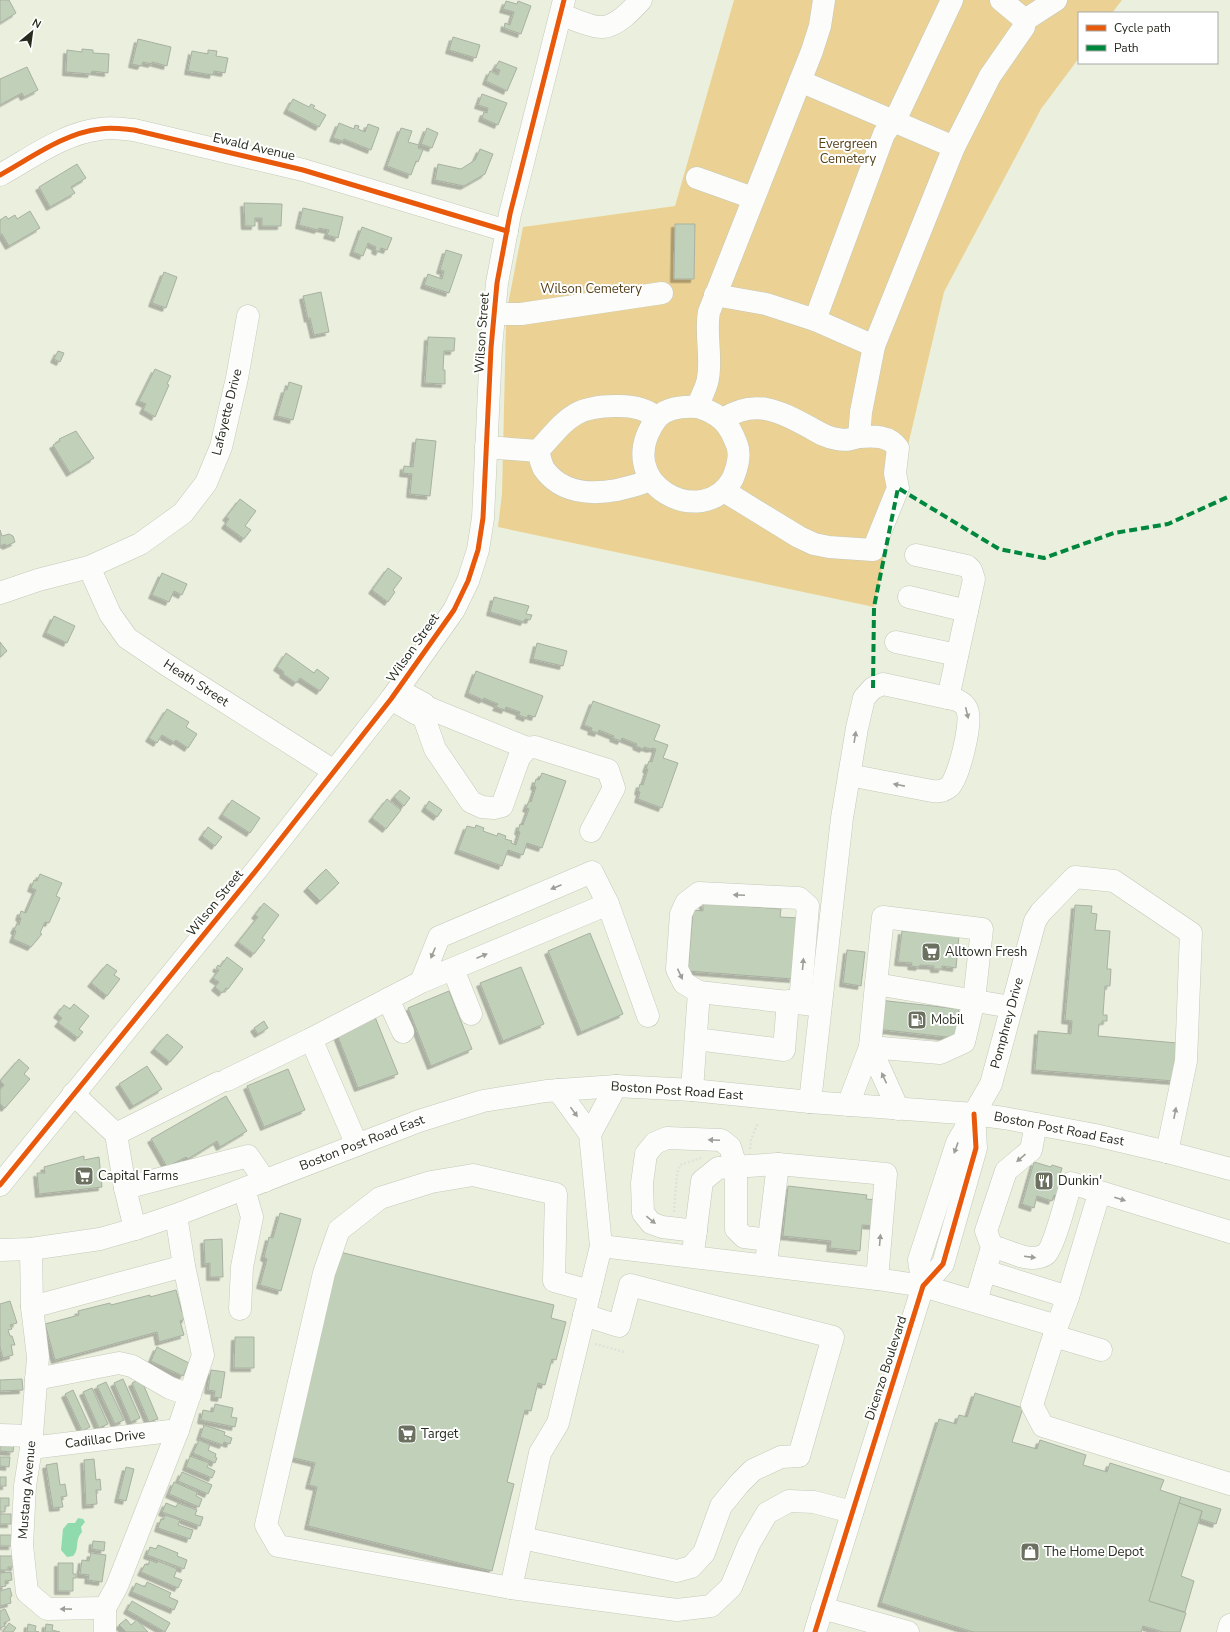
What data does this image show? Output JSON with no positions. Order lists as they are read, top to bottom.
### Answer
{
  "streets": {
    "main road": [
      "Ewald Avenue",
      "Wilson Street",
      "Lafayette Drive",
      "Heath Street",
      "Pomphrey Drive",
      "Boston Post Road East",
      "Dicenzo Boulevard",
      "Cadillac Drive",
      "Mustang Avenue"
    ]
  },
  "crossings": [
    ["Ewald Avenue", "Wilson Street"],
    ["Wilson Street", "Heath Street"],
    ["Lafayette Drive", "Heath Street"],
    ["Pomphrey Drive", "Boston Post Road East"],
    ["Pomphrey Drive", "Dicenzo Boulevard"],
    ["Boston Post Road East", "Dicenzo Boulevard"],
    ["Boston Post Road East", "Mustang Avenue"],
    ["Cadillac Drive", "Mustang Avenue"]
  ],
  "parks": ["Evergreen Cemetery", "Wilson Cemetery"],
  "places": {
    "supermarket": ["Alltown Fresh", "Capital Farms", "Target"],
    "fuel station": ["Mobil"],
    "restaurant": ["Dunkin'"],
    "shop": ["The Home Depot"]
  },
  "legend": ["Cycle path", "Path"],
  "north": "top right"
}
